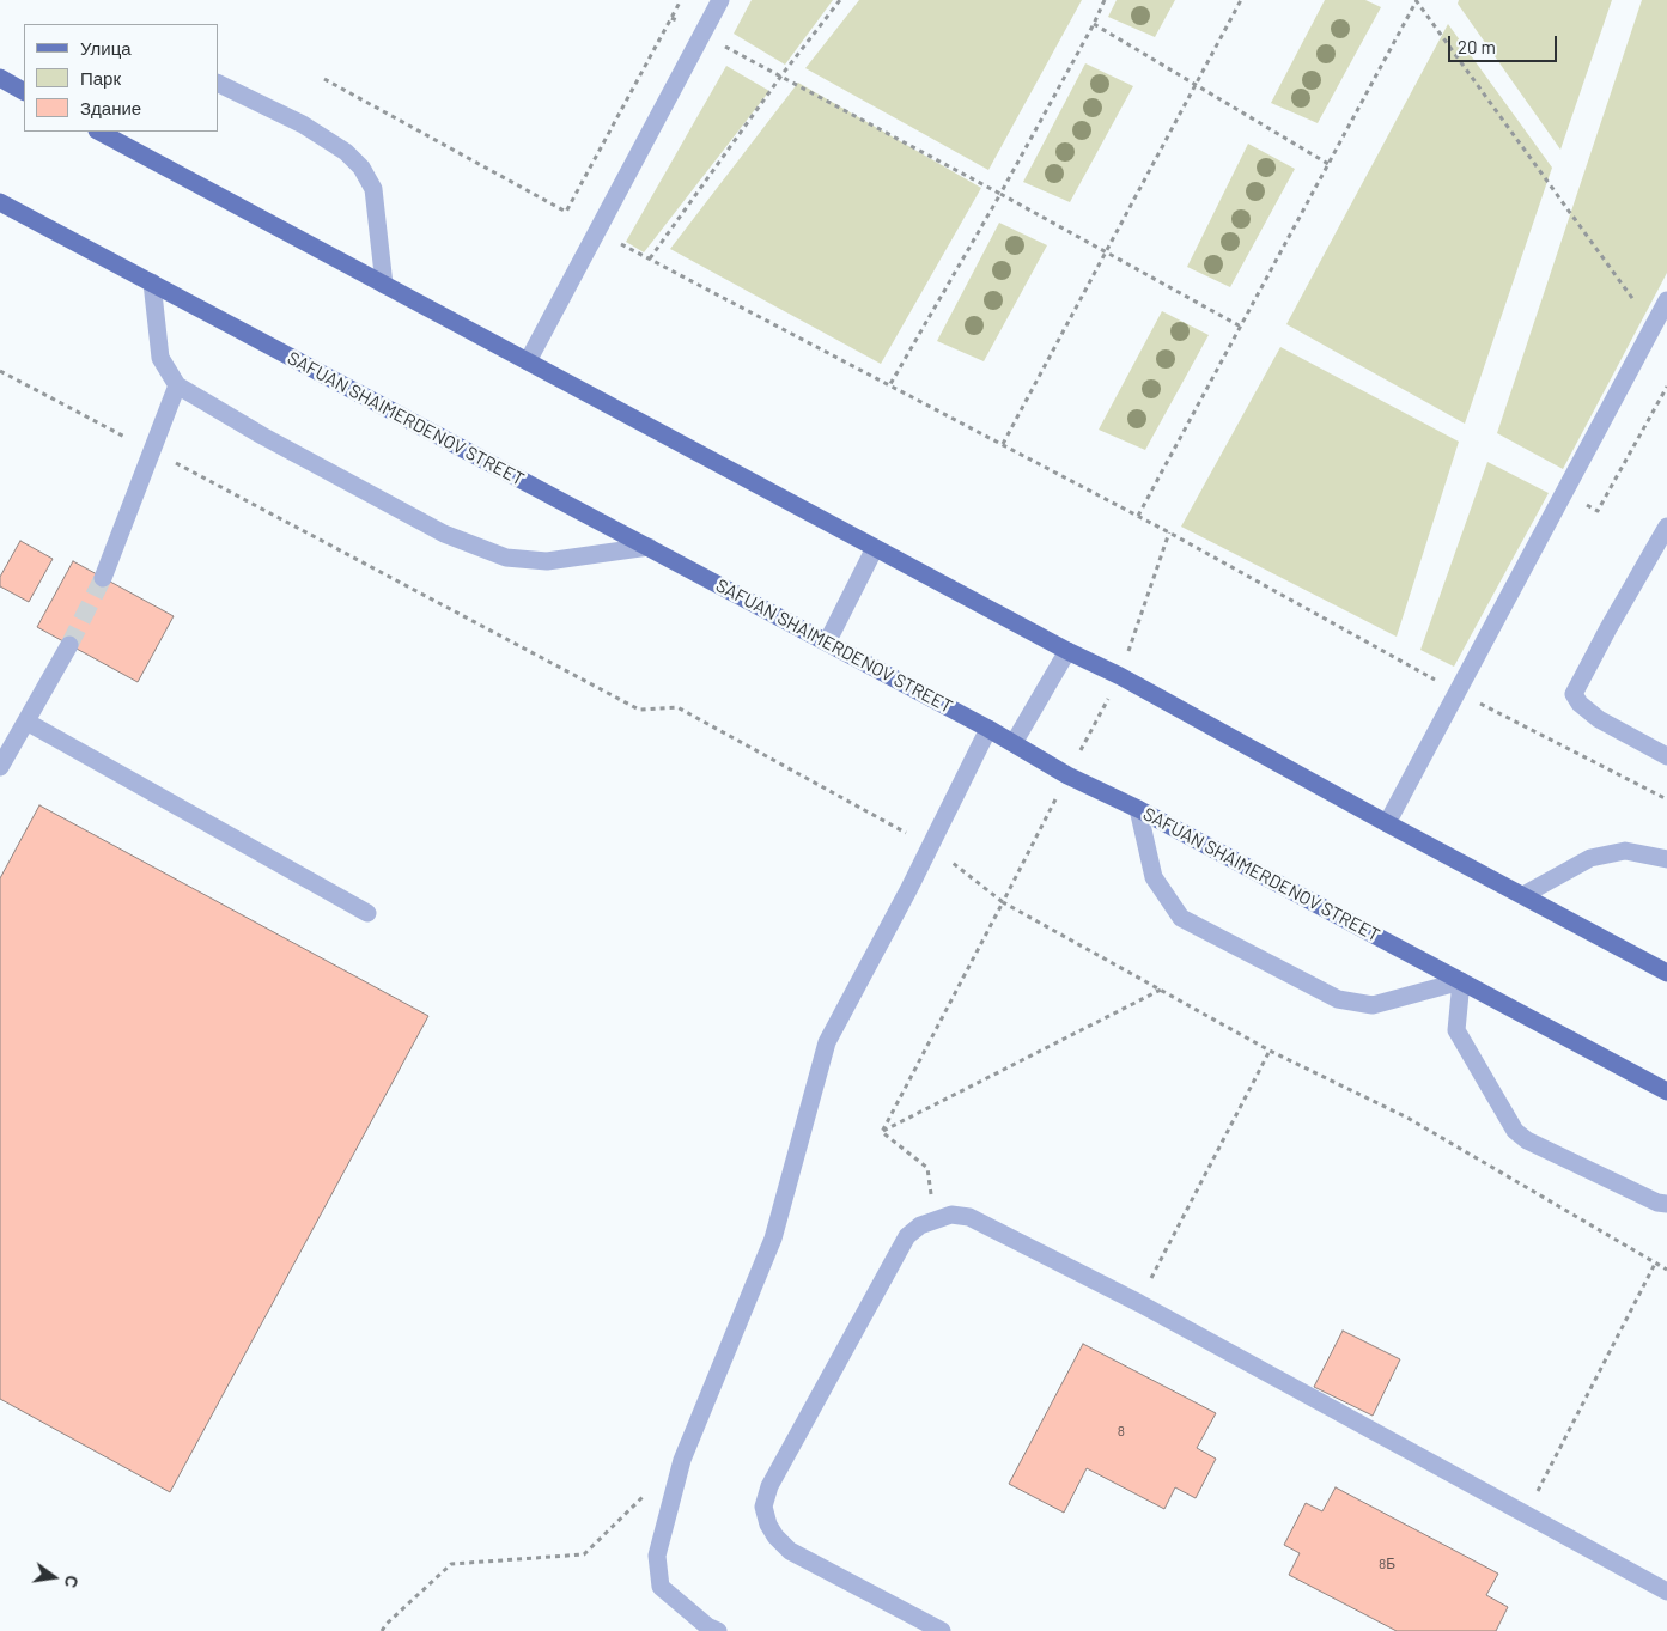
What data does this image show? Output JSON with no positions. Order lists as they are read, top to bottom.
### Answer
{
  "streets": {
    "main road": ["SAFUAN SHAIMERDENOV STREET"]
  },
  "house_numbers": ["8", "8Б"],
  "legend": ["Улица", "Парк", "Здание"],
  "scale_bar": "20 m",
  "north": "right"
}
